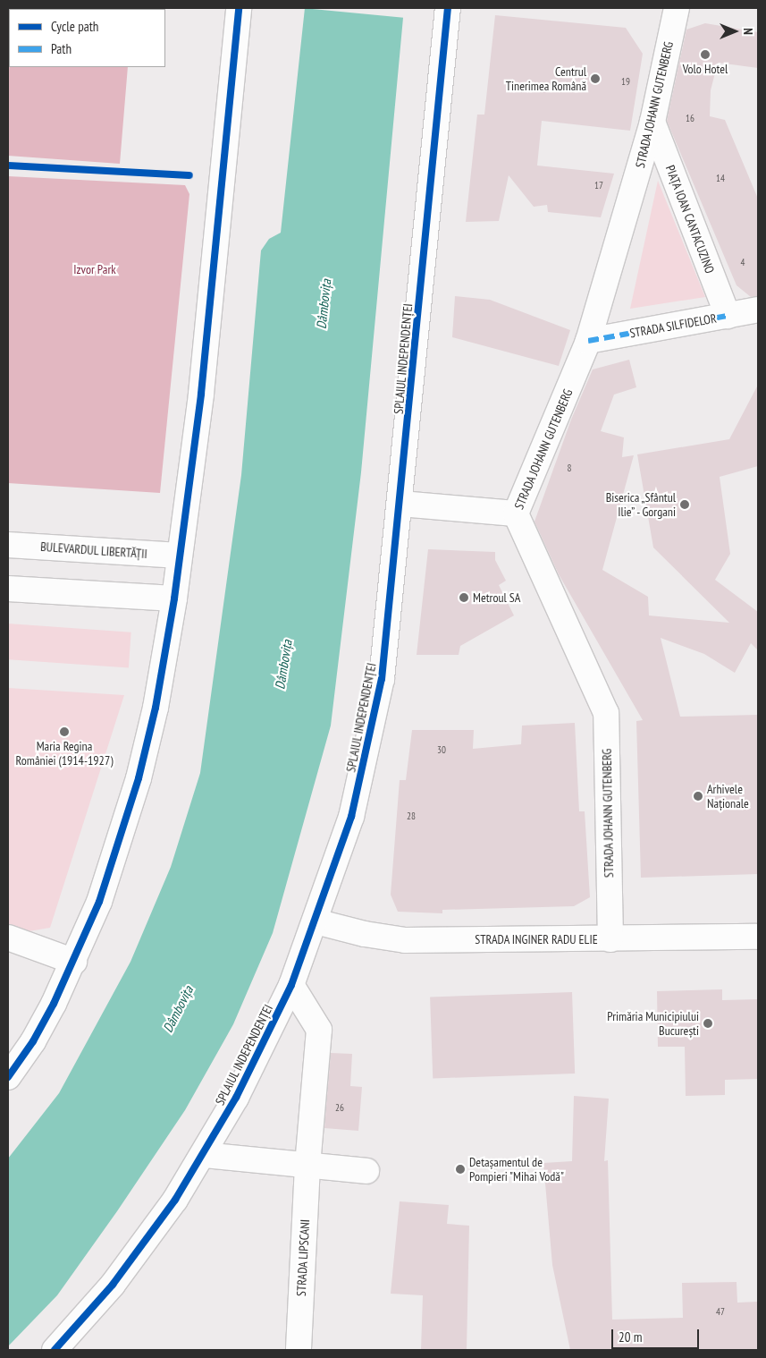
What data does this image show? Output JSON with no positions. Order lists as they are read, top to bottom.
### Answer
{
  "streets": {
    "main road": [
      "STRADA JOHANN GUTENBERG",
      "PIAȚA IOAN CANTACUZINO",
      "STRADA SILFIDELOR",
      "SPLAIUL INDEPENDENȚEI",
      "BULEVARDUL LIBERTĂȚII",
      "STRADA INGINER RADU ELIE",
      "STRADA LIPSCANI"
    ]
  },
  "crossings": [
    ["STRADA JOHANN GUTENBERG", "PIAȚA IOAN CANTACUZINO"],
    ["STRADA JOHANN GUTENBERG", "STRADA SILFIDELOR"],
    ["STRADA JOHANN GUTENBERG", "STRADA INGINER RADU ELIE"],
    ["PIAȚA IOAN CANTACUZINO", "STRADA SILFIDELOR"],
    ["SPLAIUL INDEPENDENȚEI", "STRADA INGINER RADU ELIE"],
    ["SPLAIUL INDEPENDENȚEI", "STRADA LIPSCANI"]
  ],
  "water": ["Dâmbovița"],
  "parks": ["Izvor Park"],
  "places": [
    "Volo Hotel",
    "Centrul Tinerimea Română",
    "Biserica „Sfântul Ilie” - Gorgani",
    "Metroul SA",
    "Maria Regina României (1914-1927)",
    "Arhivele Naționale",
    "Primăria Municipiului București",
    "Detașamentul de Pompieri \"Mihai Vodă\""
  ],
  "house_numbers": [
    "19",
    "16",
    "14",
    "17",
    "4",
    "8",
    "30",
    "28",
    "26",
    "47"
  ],
  "legend": ["Cycle path", "Path"],
  "scale_bar": "20 m",
  "north": "right"
}
